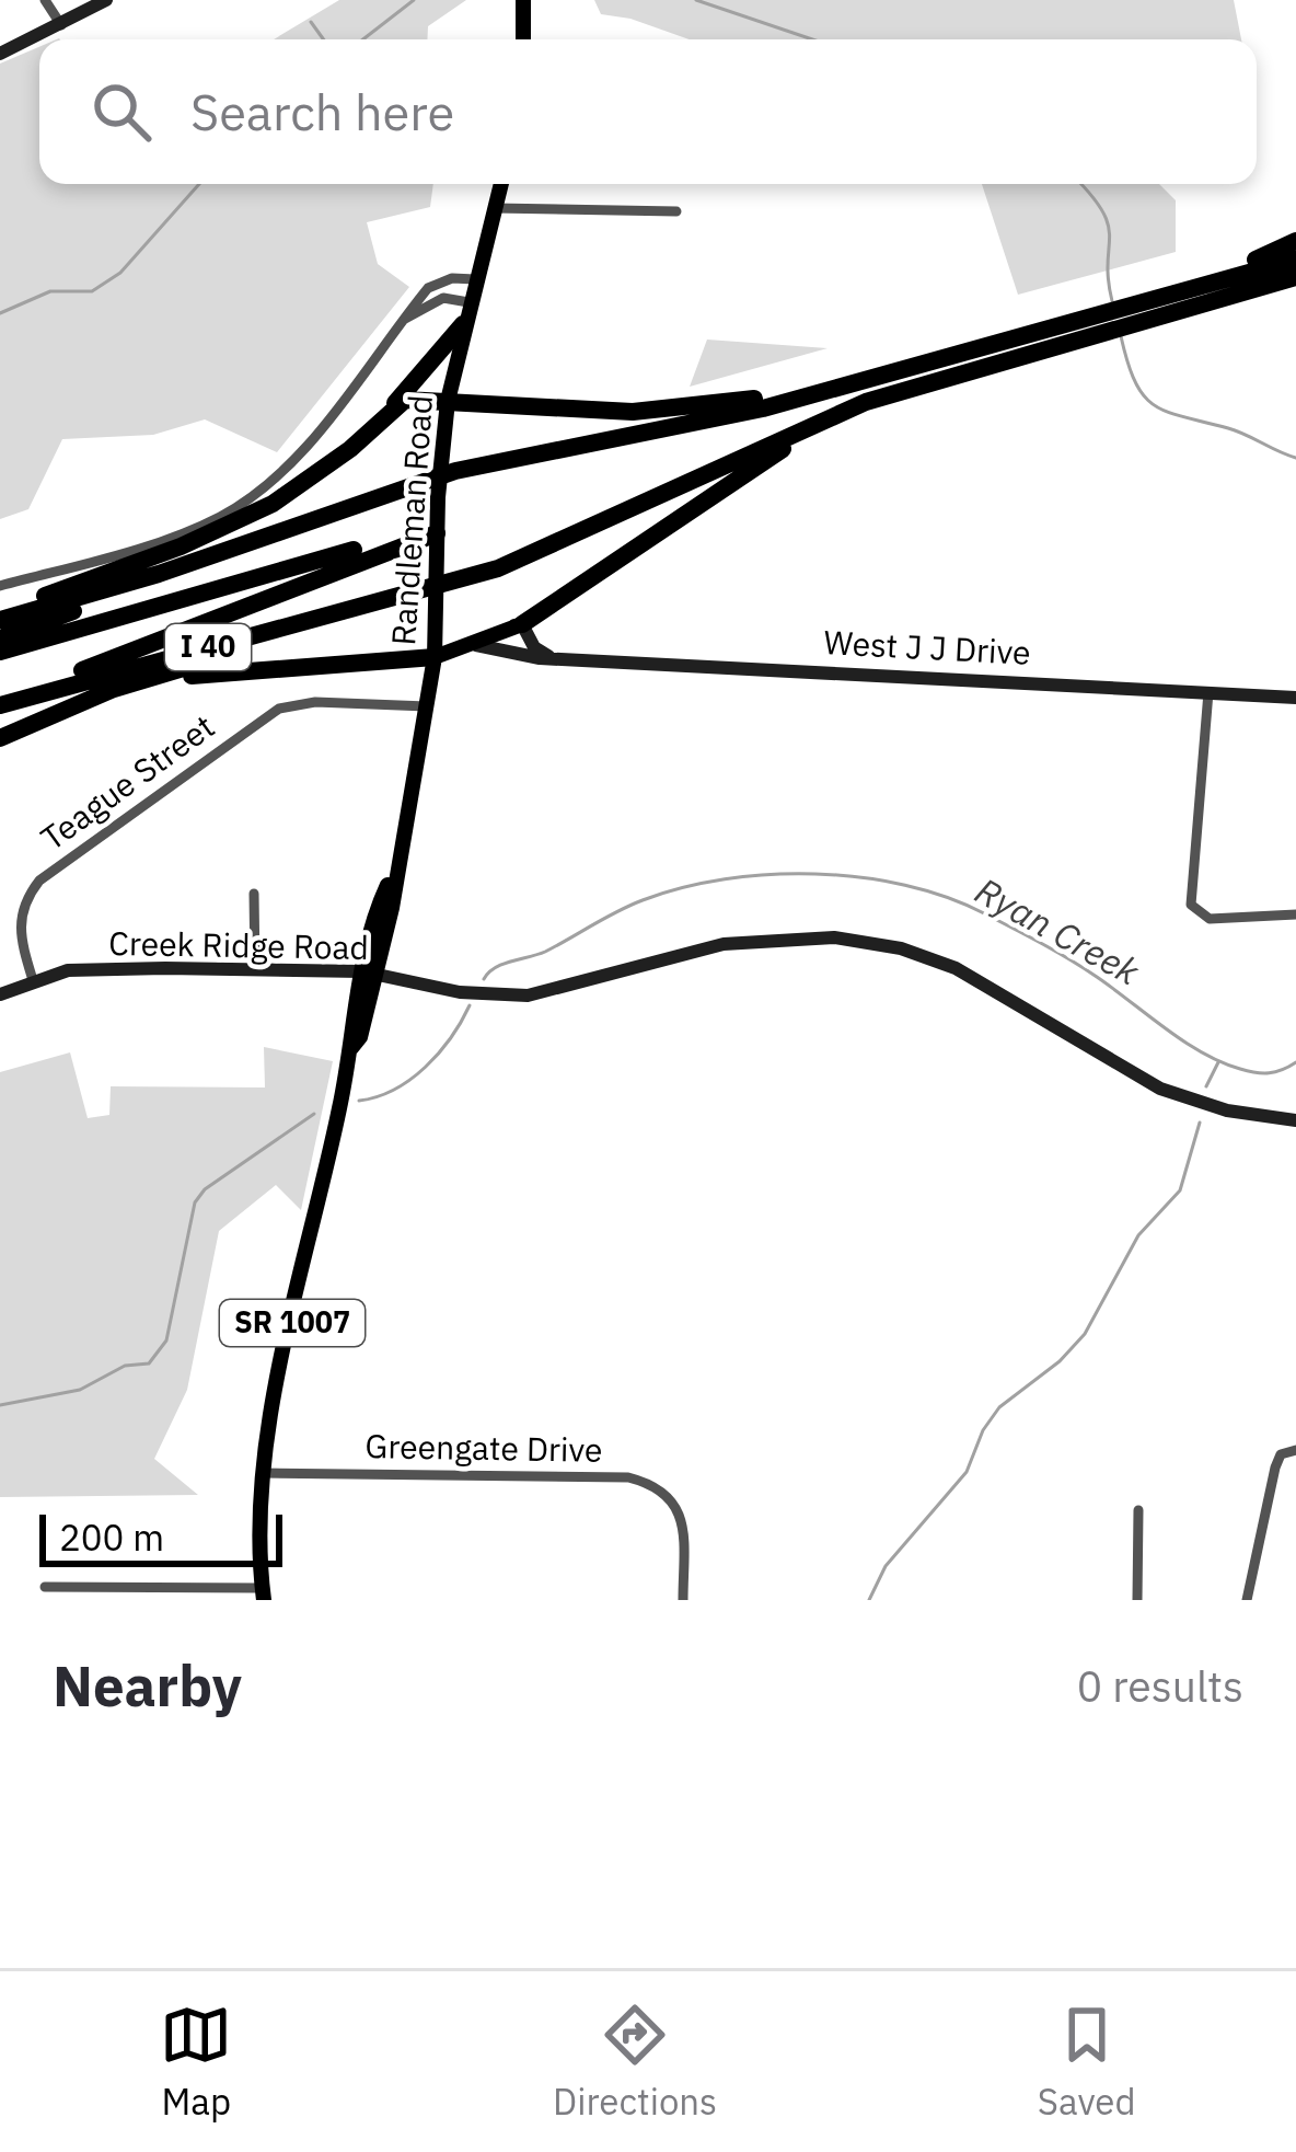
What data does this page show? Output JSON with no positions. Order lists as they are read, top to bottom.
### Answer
{
  "streets": {
    "highway": ["I 40"],
    "main road": [
      "Randleman Road",
      "West J J Drive",
      "Creek Ridge Road",
      "SR 1007"
    ],
    "street": ["Teague Street", "Greengate Drive"]
  },
  "crossings": [
    ["Randleman Road", "West J J Drive"],
    ["Randleman Road", "Teague Street"],
    ["Randleman Road", "Creek Ridge Road"],
    ["Randleman Road", "Greengate Drive"],
    ["Teague Street", "Creek Ridge Road"]
  ],
  "water": ["Ryan Creek"],
  "scale_bar": "200 m",
  "page": {
    "search": "Search here",
    "scale": "200 m",
    "heading": ["Nearby", "0 results"],
    "nav": ["Map", "Directions", "Saved"]
  }
}
